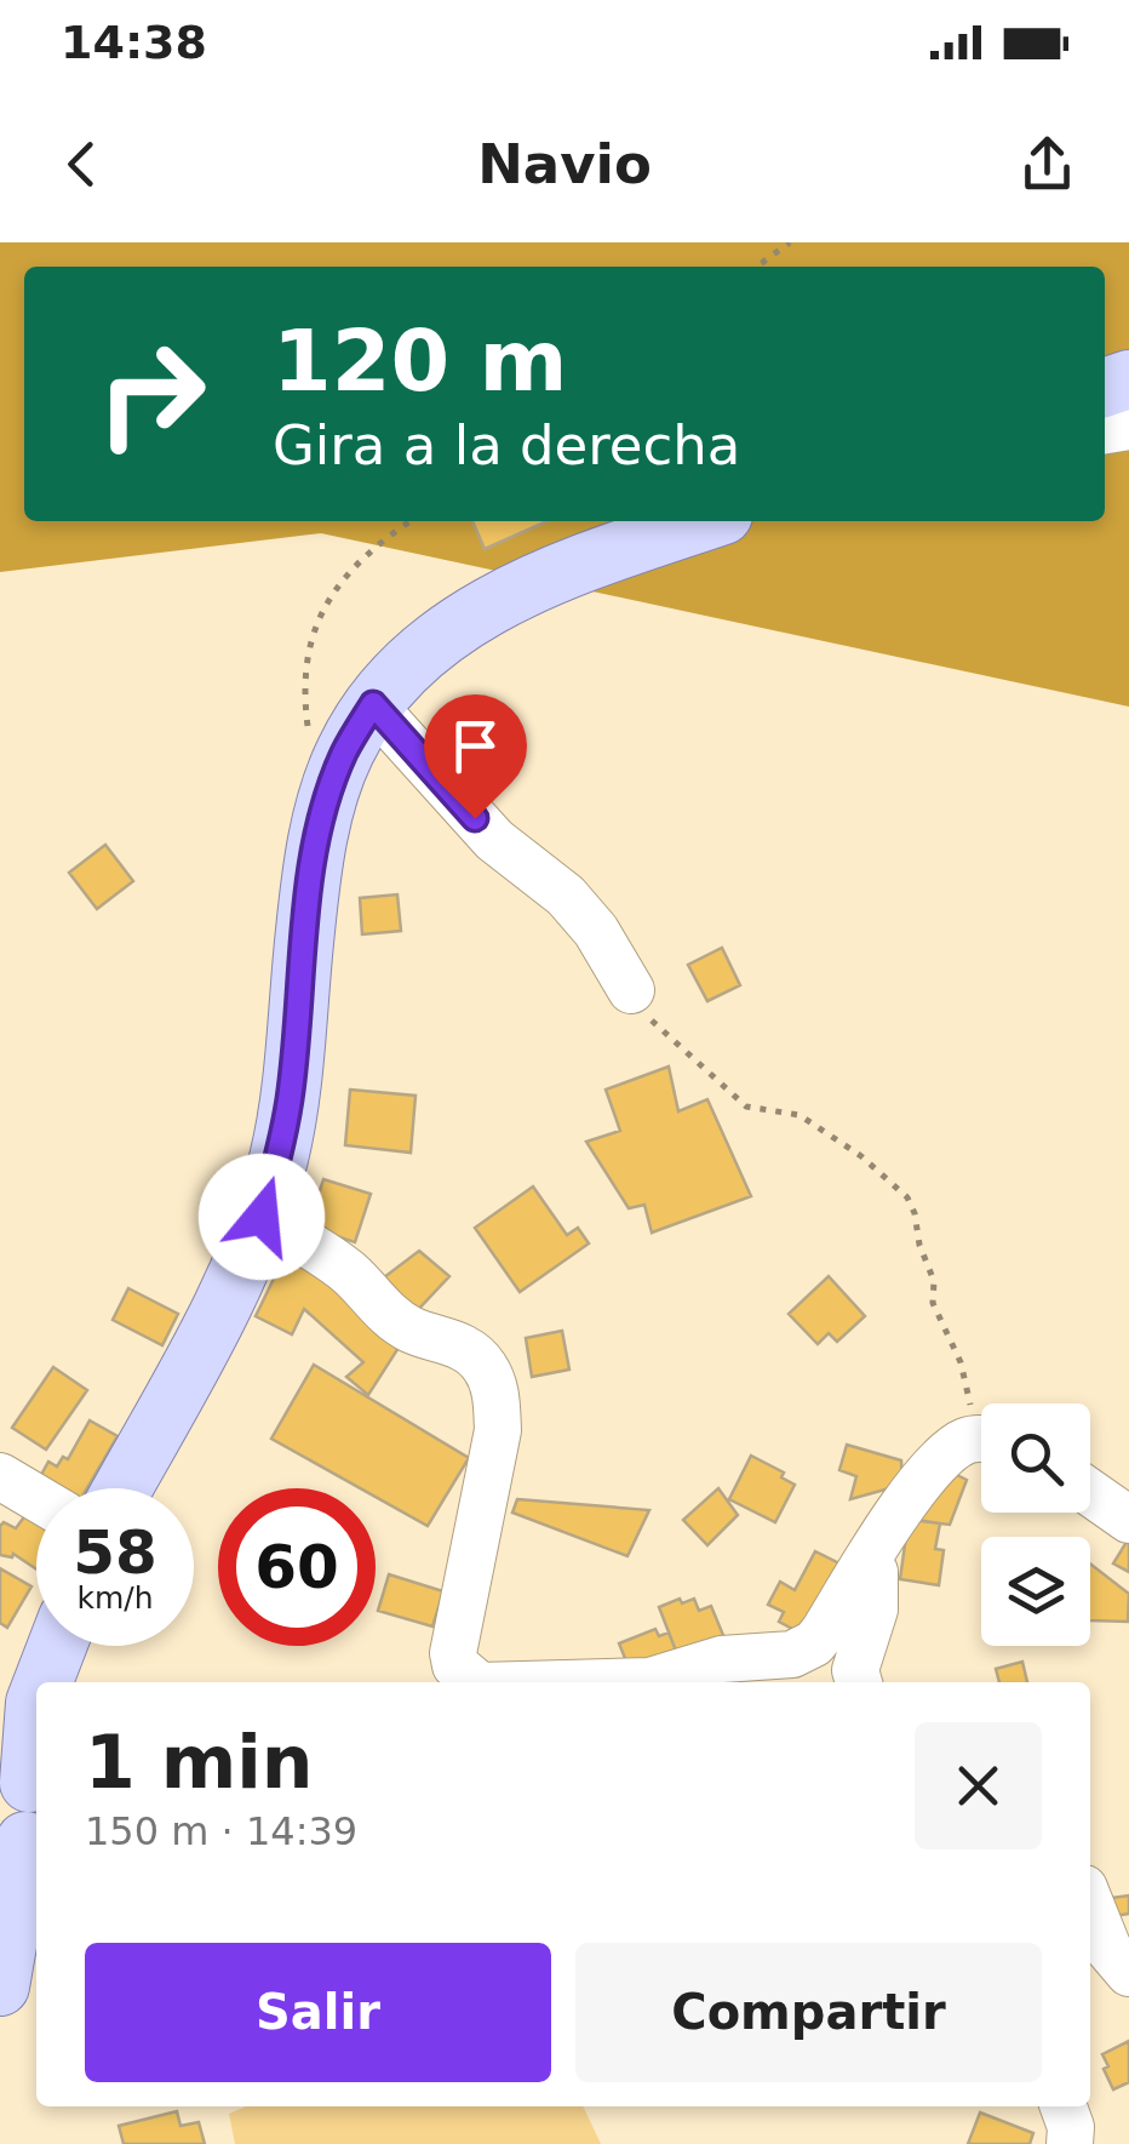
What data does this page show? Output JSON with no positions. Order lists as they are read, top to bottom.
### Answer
{
  "page": {
    "status": "14:38",
    "header": "Navio",
    "turn": ["120 m", "Gira a la derecha"],
    "speed": "58 km/h",
    "limit": "60",
    "heading": ["1 min", "150 m · 14:39"],
    "buttons": ["Salir", "Compartir"]
  }
}
